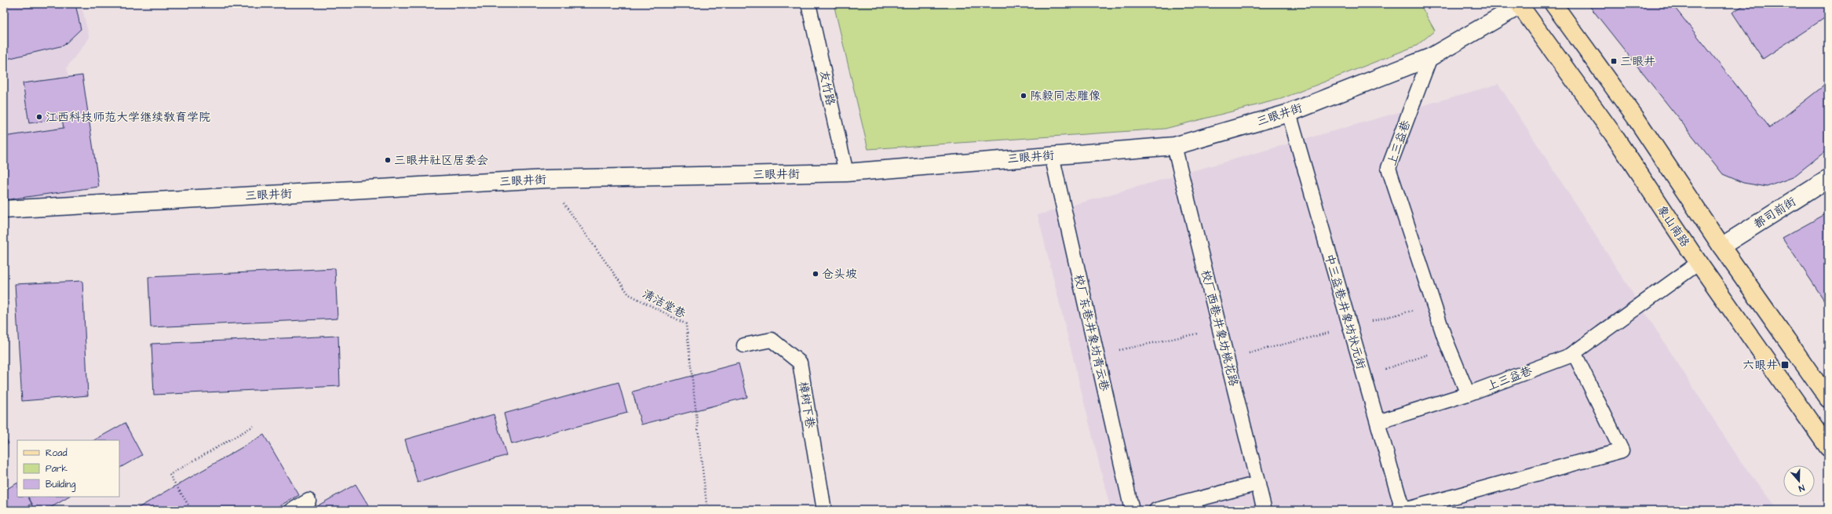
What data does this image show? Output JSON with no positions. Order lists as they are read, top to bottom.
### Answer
{
  "streets": {
    "main road": ["象山南路"],
    "street": ["三眼井街", "都司前街"],
    "lane": [
      "友竹路",
      "上三益巷",
      "中三益巷·井象坊状元街",
      "校厂西巷·井象坊桃花路",
      "校厂东巷·井象坊青云巷",
      "樟树下巷"
    ],
    "path": ["清洁堂巷"]
  },
  "crossings": [
    ["友竹路", "三眼井街"],
    ["三眼井街", "上三益巷"],
    ["三眼井街", "象山南路"],
    ["三眼井街", "清洁堂巷"],
    ["三眼井街", "中三益巷·井象坊状元街"],
    ["三眼井街", "校厂西巷·井象坊桃花路"],
    ["三眼井街", "校厂东巷·井象坊青云巷"],
    ["上三益巷", "象山南路"]
  ],
  "places": {
    "transit": ["三眼井", "六眼井"],
    "other": [
      "陈毅同志雕像",
      "江西科技师范大学继续教育学院",
      "三眼井社区居委会",
      "仓头坡"
    ]
  },
  "legend": ["Road", "Park", "Building"],
  "north": "bottom"
}
